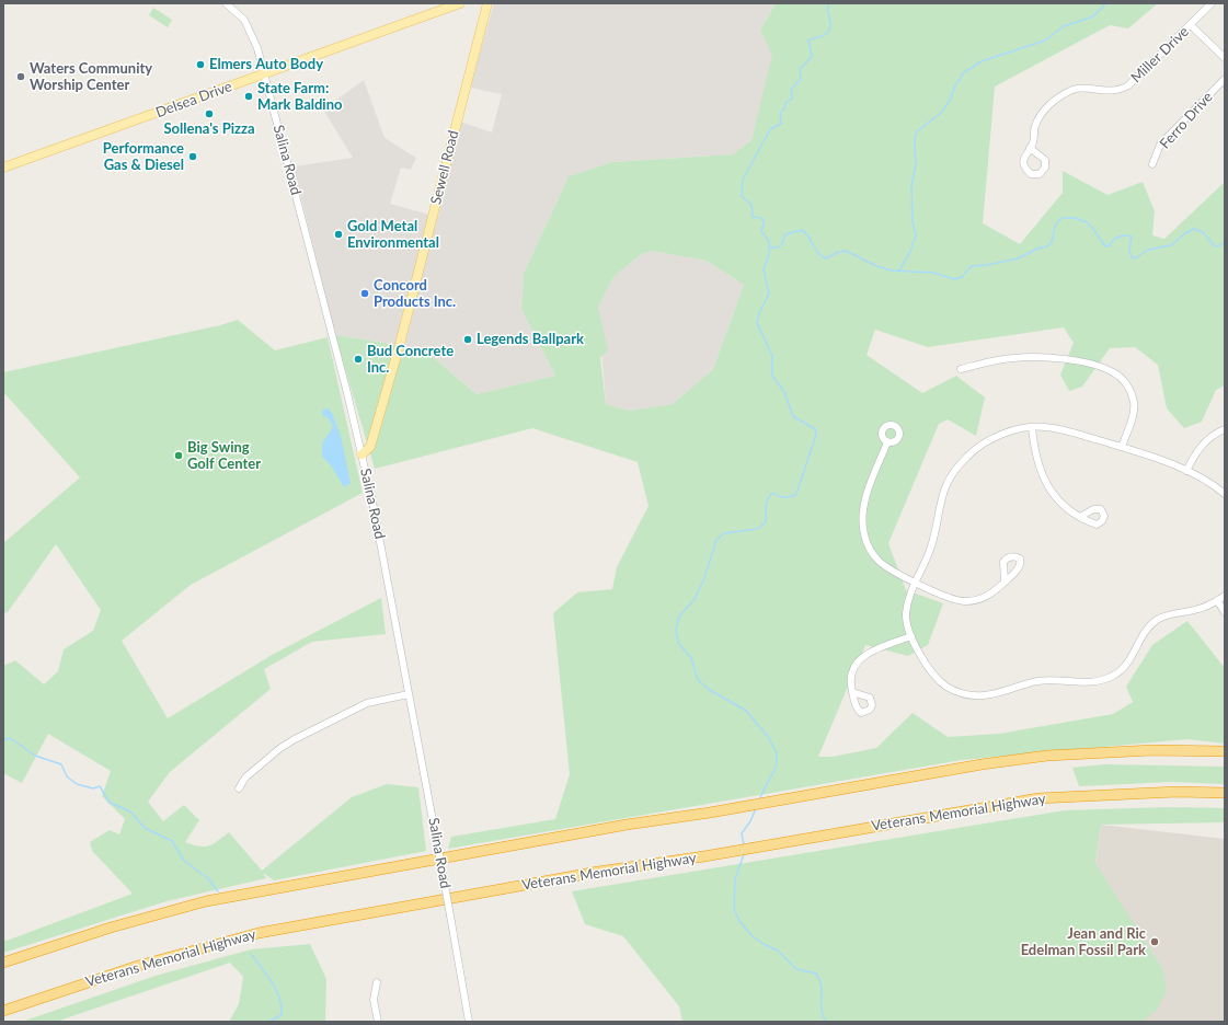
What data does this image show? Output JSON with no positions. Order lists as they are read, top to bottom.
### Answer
{
  "streets": {
    "highway": ["Veterans Memorial Highway"],
    "main road": ["Delsea Drive", "Sewell Road"],
    "street": ["Miller Drive", "Ferro Drive", "Salina Road"]
  },
  "crossings": [
    ["Delsea Drive", "Salina Road"],
    ["Salina Road", "Sewell Road"]
  ],
  "places": [
    "Elmers Auto Body",
    "Waters Community Worship Center",
    "State Farm: Mark Baldino",
    "Sollena's Pizza",
    "Performance Gas & Diesel",
    "Gold Metal Environmental",
    "Concord Products Inc.",
    "Legends Ballpark",
    "Bud Concrete Inc.",
    "Big Swing Golf Center",
    "Jean and Ric Edelman Fossil Park"
  ]
}
